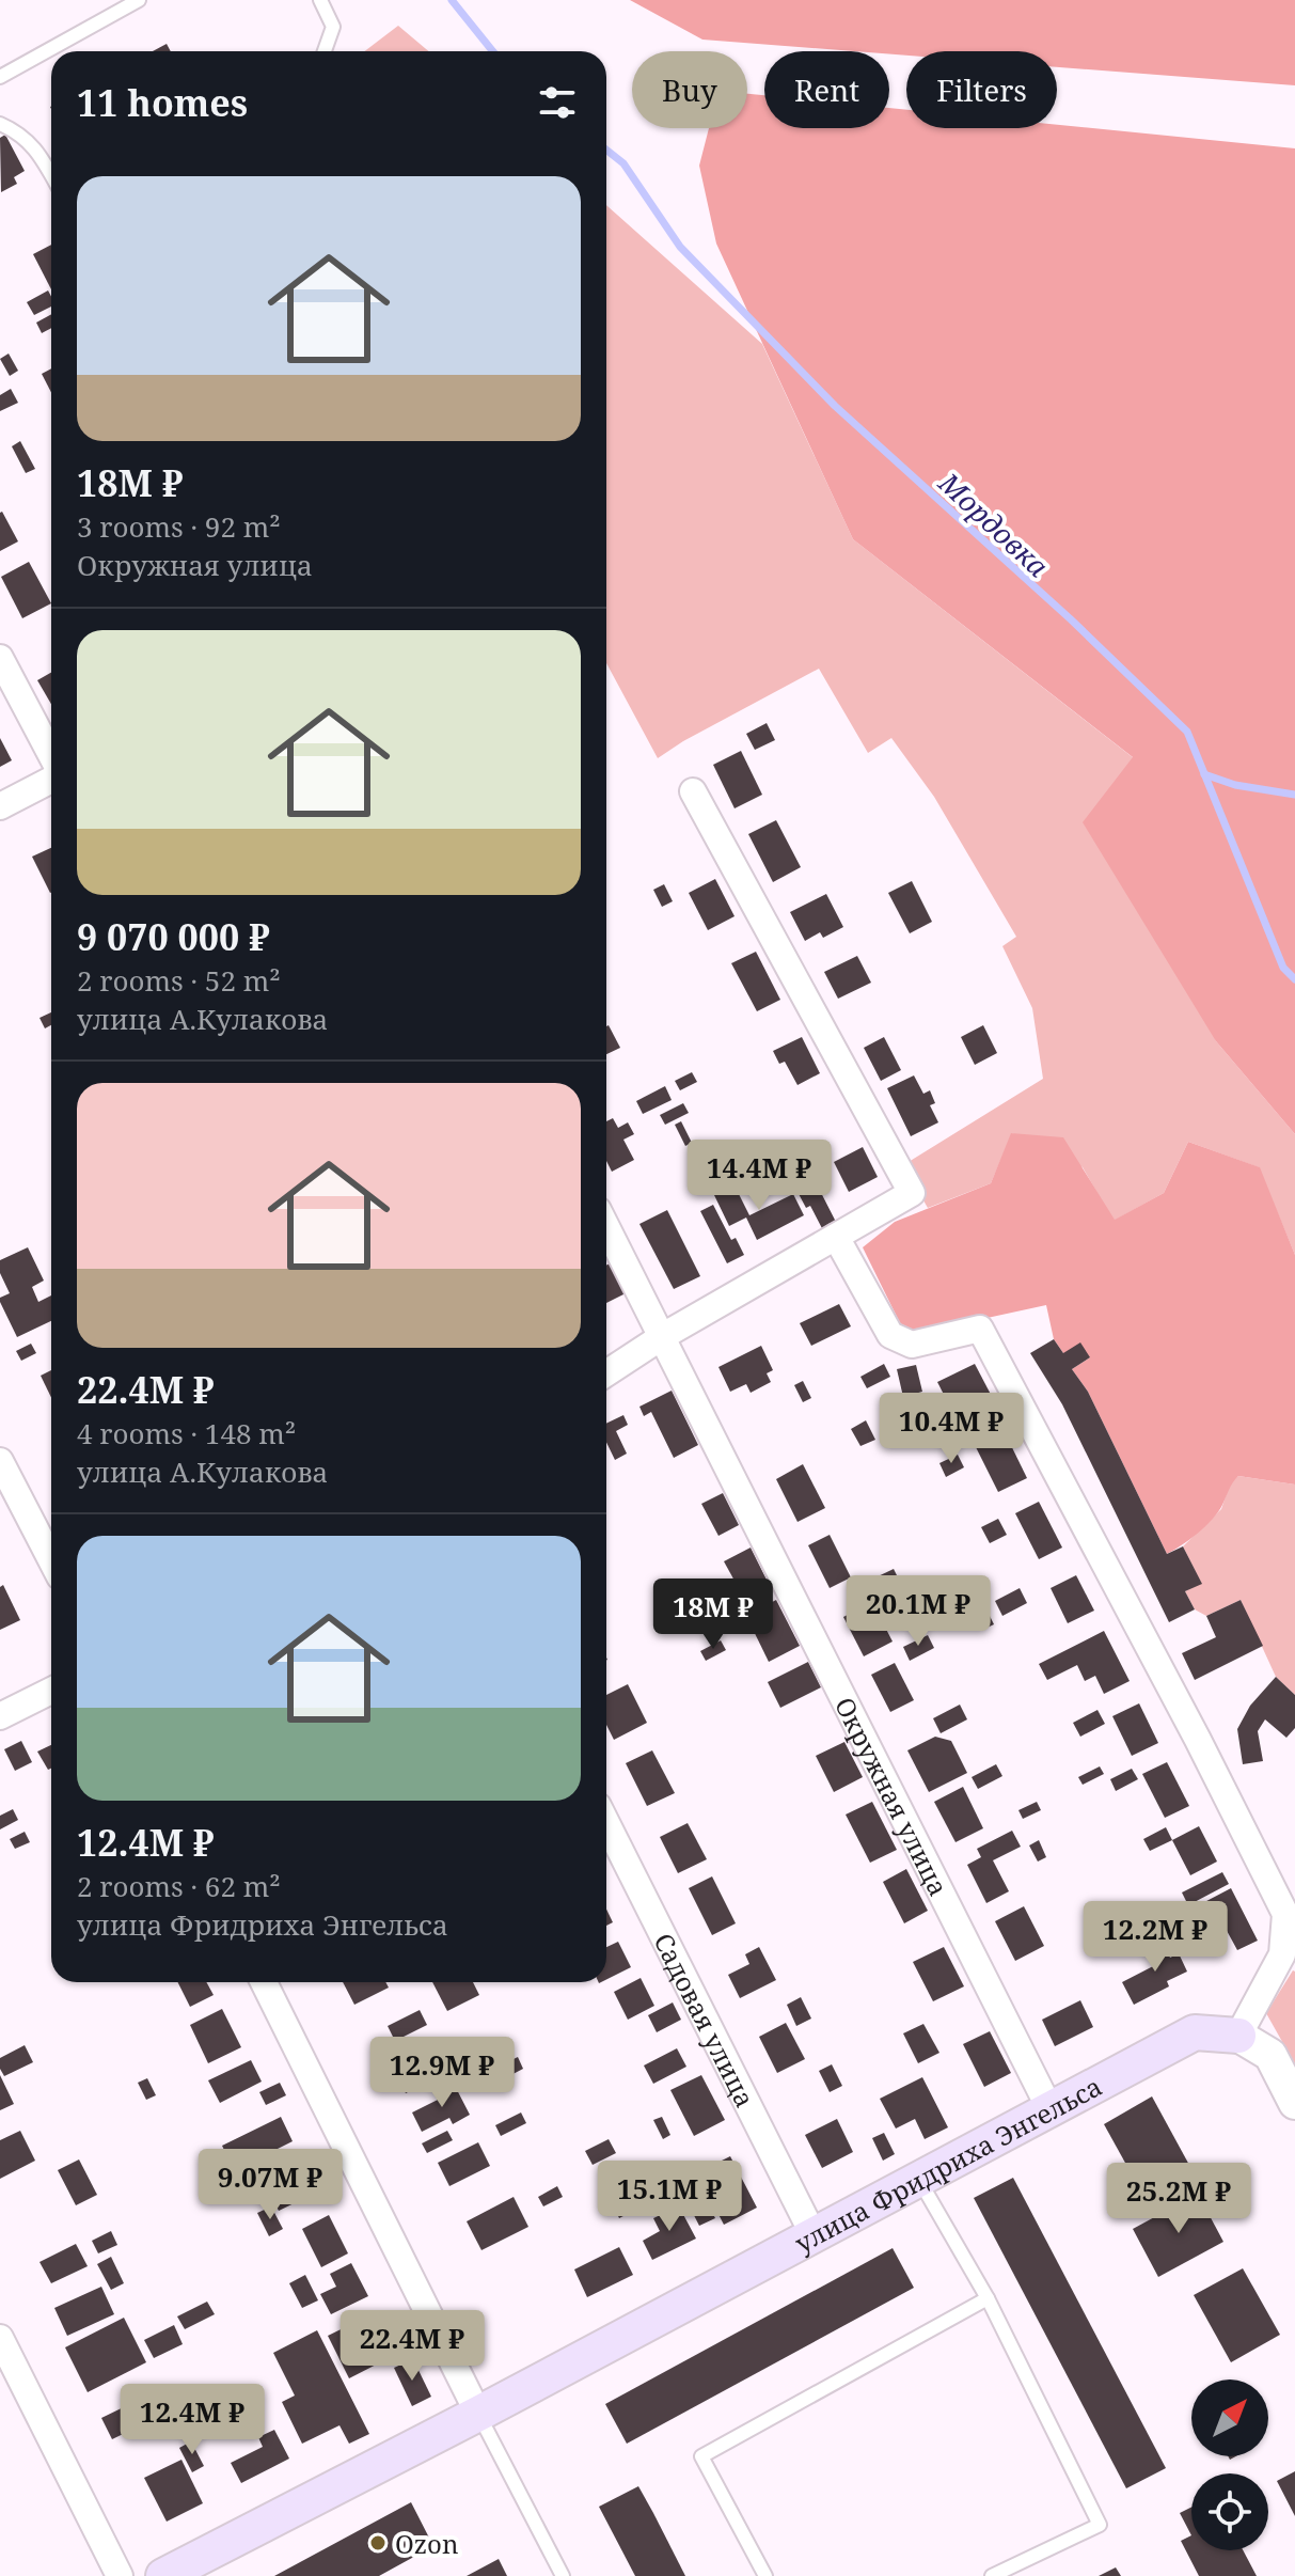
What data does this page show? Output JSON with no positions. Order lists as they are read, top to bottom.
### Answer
{
  "streets": {
    "main road": ["улица Фридриха Энгельса"],
    "street": ["Окружная улица", "Садовая улица"]
  },
  "crossings": [
    ["Окружная улица", "улица Фридриха Энгельса"],
    ["Садовая улица", "улица Фридриха Энгельса"]
  ],
  "water": ["Мордовка"],
  "places": ["Ozon"],
  "north": "top right",
  "page": {
    "chip": ["Buy", "Rent", "Filters"],
    "heading": "11 homes",
    "list": [
      {
        "name": "18M ₽",
        "note": "3 rooms · 92 m² · Окружная улица"
      },
      {
        "name": "9 070 000 ₽",
        "note": "2 rooms · 52 m² · улица А.Кулакова"
      },
      {
        "name": "22.4M ₽",
        "note": "4 rooms · 148 m² · улица А.Кулакова"
      },
      {
        "name": "12.4M ₽",
        "note": "2 rooms · 62 m² · улица Фридриха Энгельса"
      }
    ],
    "price": [
      "14.4M ₽",
      "10.4M ₽",
      "20.1M ₽",
      "18M ₽",
      "12.2M ₽",
      "12.9M ₽",
      "9.07M ₽",
      "15.1M ₽",
      "25.2M ₽",
      "22.4M ₽",
      "12.4M ₽"
    ]
  }
}
